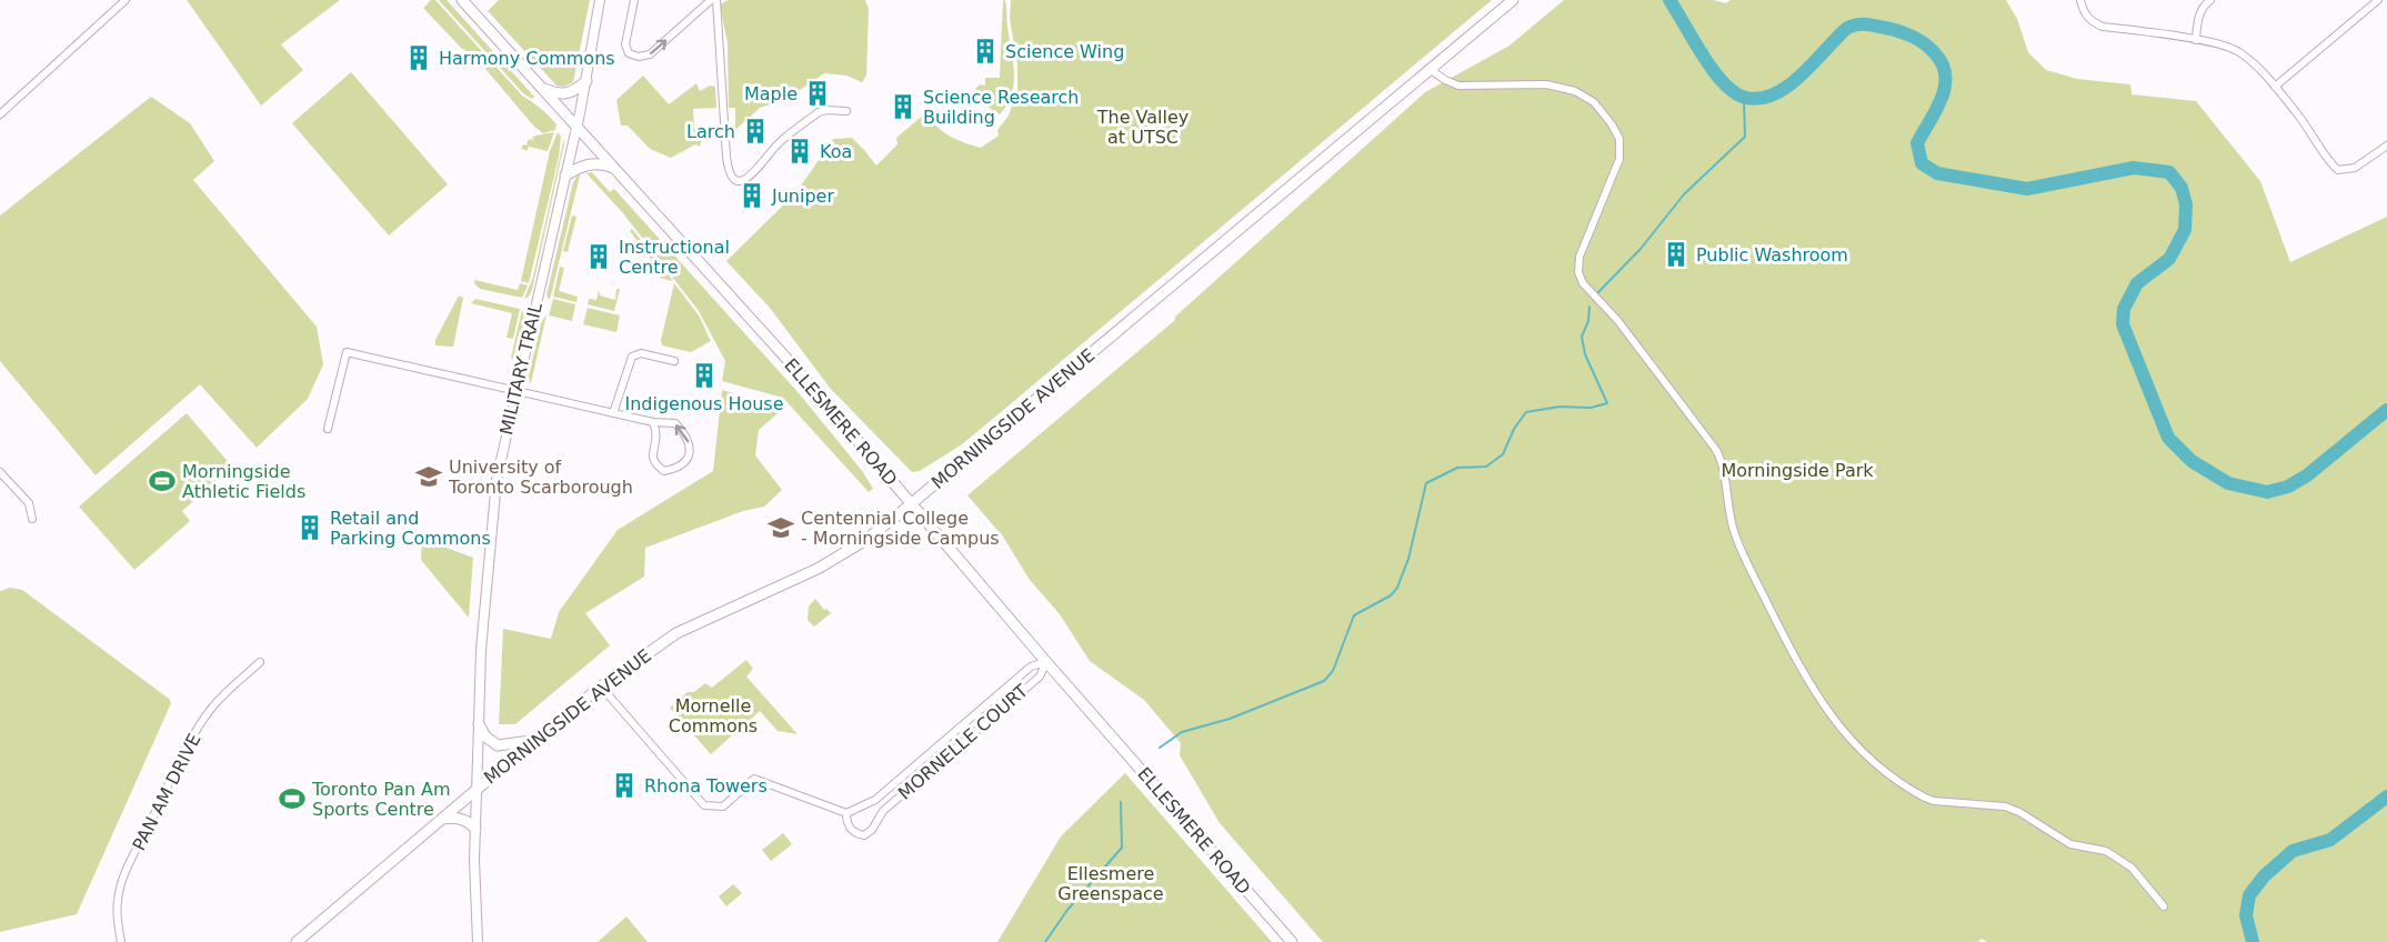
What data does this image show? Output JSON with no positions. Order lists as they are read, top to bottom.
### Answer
{
  "streets": {
    "main road": ["MORNINGSIDE AVENUE", "ELLESMERE ROAD"],
    "street": ["MILITARY TRAIL", "MORNELLE COURT", "PAN AM DRIVE"]
  },
  "crossings": [
    ["MILITARY TRAIL", "MORNINGSIDE AVENUE"],
    ["MILITARY TRAIL", "ELLESMERE ROAD"],
    ["MORNINGSIDE AVENUE", "ELLESMERE ROAD"],
    ["MORNINGSIDE AVENUE", "MORNELLE COURT"],
    ["ELLESMERE ROAD", "MORNELLE COURT"]
  ],
  "parks": [
    "The Valley at UTSC",
    "Morningside Park",
    "Mornelle Commons",
    "Ellesmere Greenspace"
  ],
  "places": {
    "building": [
      "Science Wing",
      "Harmony Commons",
      "Maple",
      "Science Research Building",
      "Larch",
      "Koa",
      "Juniper",
      "Public Washroom",
      "Instructional Centre",
      "Indigenous House",
      "Retail and Parking Commons",
      "Rhona Towers"
    ],
    "school or university": ["University of Toronto Scarborough", "Centennial College - Morningside Campus"],
    "sports": ["Morningside Athletic Fields", "Toronto Pan Am Sports Centre"]
  }
}
